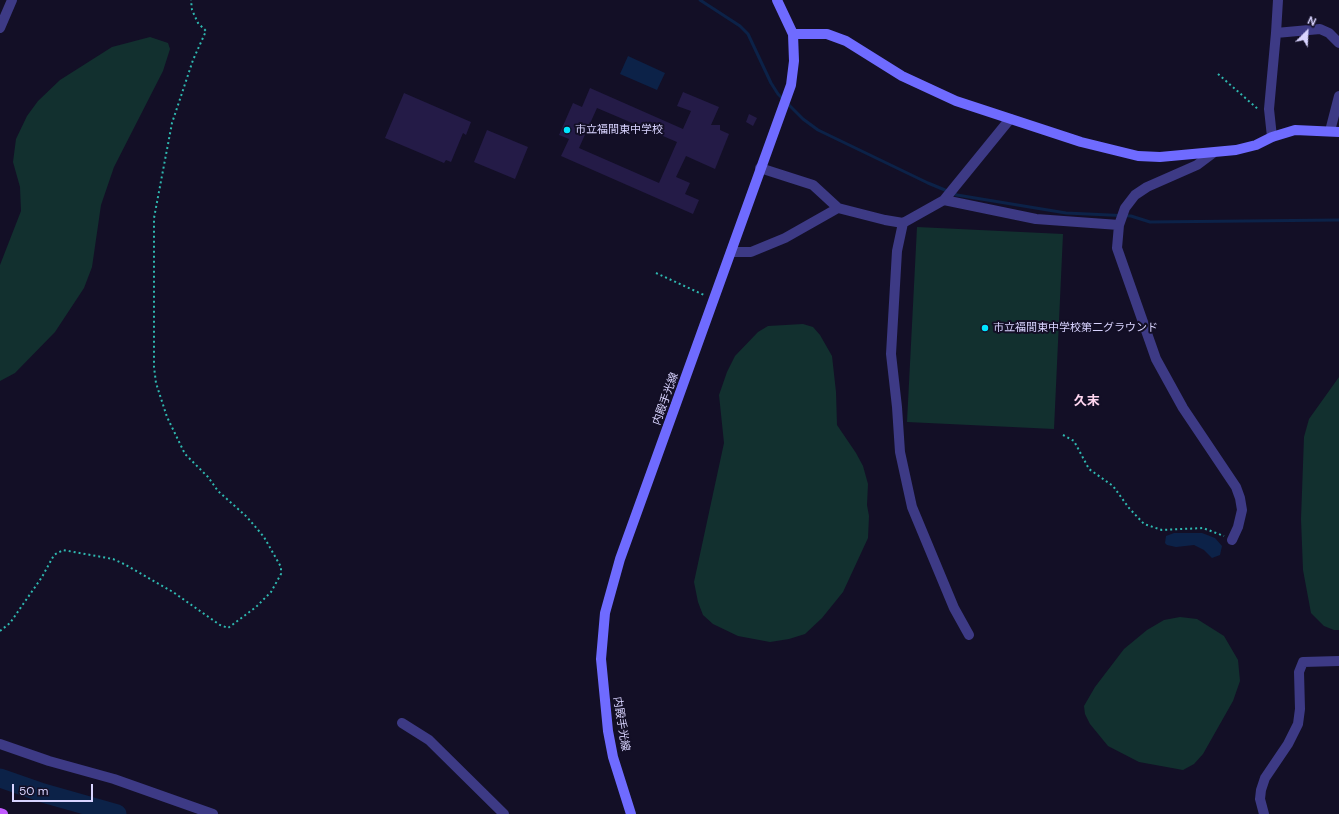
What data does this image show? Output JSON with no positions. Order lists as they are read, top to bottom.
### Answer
{
  "streets": {
    "main road": ["内殿手光線"]
  },
  "districts": ["久末"],
  "places": ["市立福間東中学校", "市立福間東中学校第二グラウンド"],
  "scale_bar": "50 m",
  "north": "top right"
}
